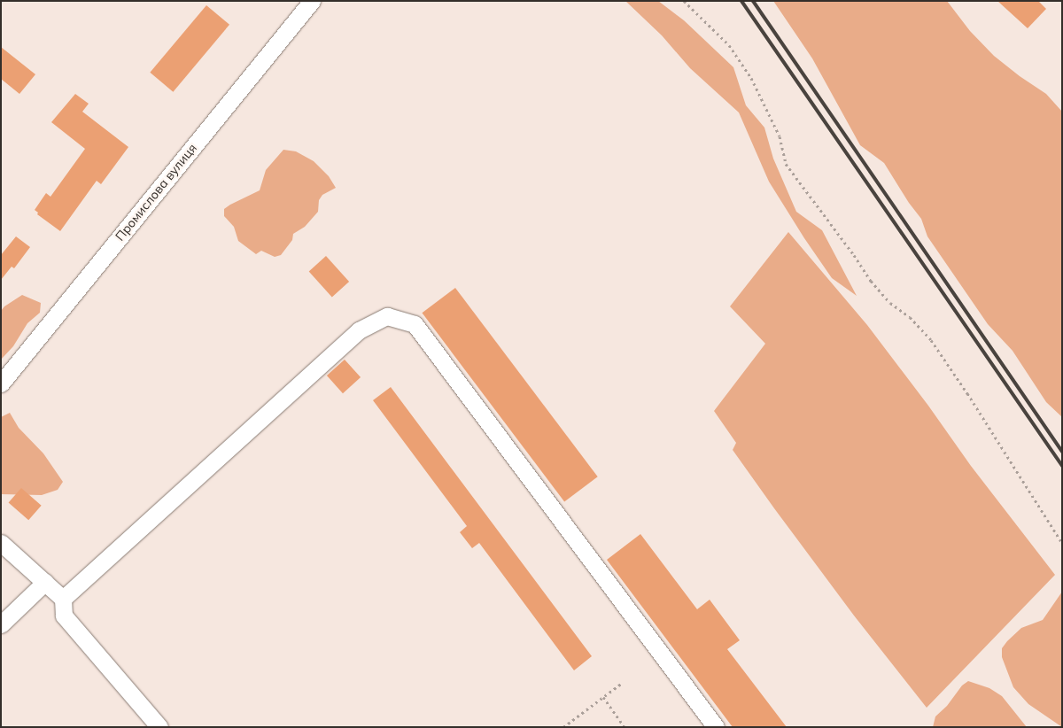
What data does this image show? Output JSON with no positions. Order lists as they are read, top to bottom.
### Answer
{
  "streets": {
    "street": ["Промислова вулиця"]
  }
}
